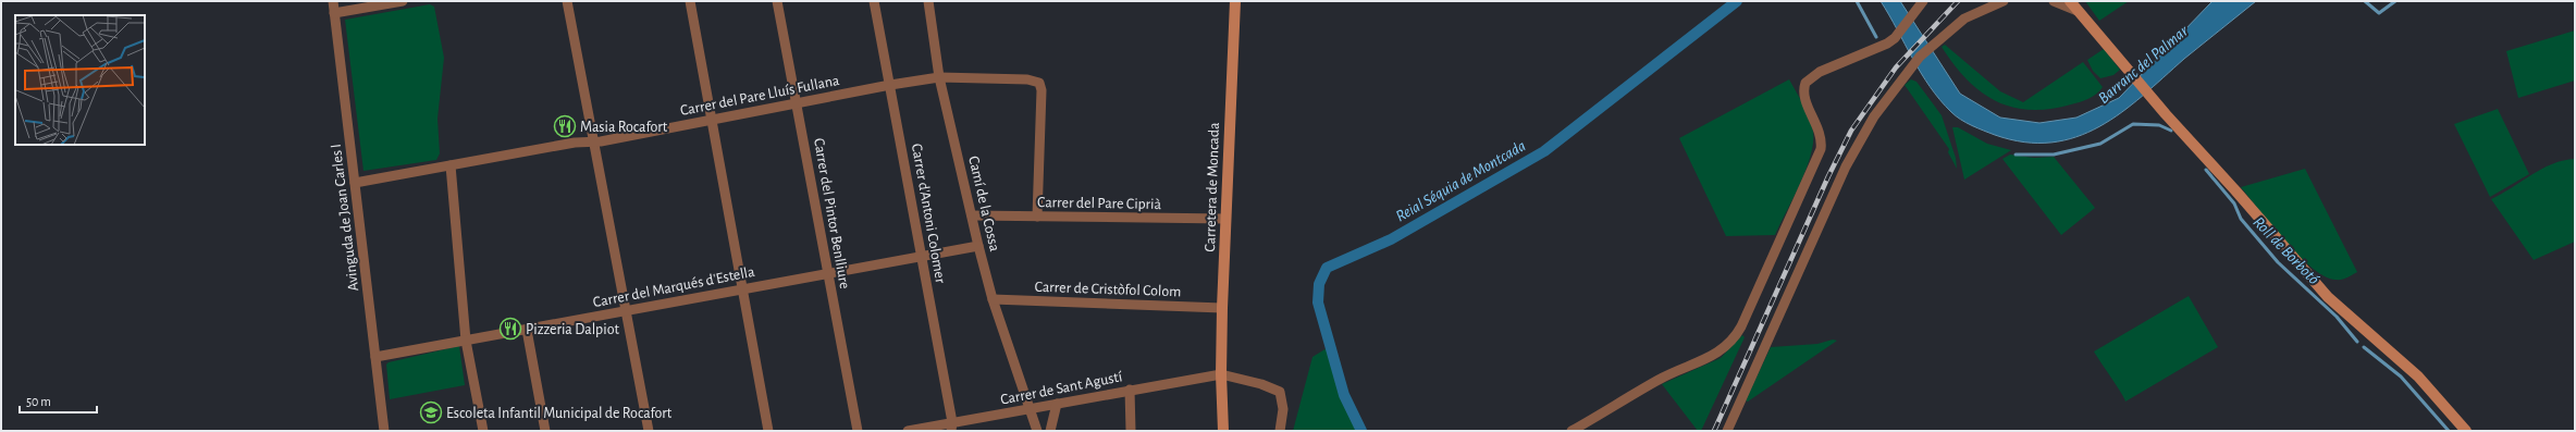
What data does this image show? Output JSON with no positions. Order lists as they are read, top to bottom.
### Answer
{
  "streets": {
    "street": [
      "Carrer del Pare Lluís Fullana",
      "Carretera de Moncada",
      "Carrer del Pare Ciprià",
      "Camí de la Cossa",
      "Carrer del Pintor Benlliure",
      "Carrer d'Antoni Colomer",
      "Avinguda de Joan Carles I",
      "Carrer del Marqués d'Estella",
      "Carrer de Cristòfol Colom",
      "Carrer de Sant Agustí"
    ]
  },
  "crossings": [
    ["Carrer del Pare Lluís Fullana", "Carrer del Pare Ciprià"],
    ["Carrer del Pare Lluís Fullana", "Camí de la Cossa"],
    ["Carrer del Pare Lluís Fullana", "Carrer del Pintor Benlliure"],
    ["Carrer del Pare Lluís Fullana", "Carrer d'Antoni Colomer"],
    ["Carrer del Pare Lluís Fullana", "Avinguda de Joan Carles I"],
    ["Carretera de Moncada", "Carrer del Pare Ciprià"],
    ["Carretera de Moncada", "Carrer de Cristòfol Colom"],
    ["Carretera de Moncada", "Carrer de Sant Agustí"],
    ["Carrer del Pare Ciprià", "Camí de la Cossa"],
    ["Camí de la Cossa", "Carrer del Marqués d'Estella"],
    ["Camí de la Cossa", "Carrer de Cristòfol Colom"],
    ["Camí de la Cossa", "Carrer de Sant Agustí"],
    ["Carrer del Pintor Benlliure", "Carrer del Marqués d'Estella"],
    ["Carrer d'Antoni Colomer", "Carrer del Marqués d'Estella"],
    ["Carrer d'Antoni Colomer", "Carrer de Sant Agustí"],
    ["Avinguda de Joan Carles I", "Carrer del Marqués d'Estella"]
  ],
  "water": ["Barranc del Palmar", "Reial Séquia de Montcada", "Roll de Borbotó"],
  "places": {
    "restaurant": ["Masia Rocafort", "Pizzeria Dalpiot"],
    "school or university": ["Escoleta Infantil Municipal de Rocafort"]
  },
  "scale_bar": "50 m"
}
